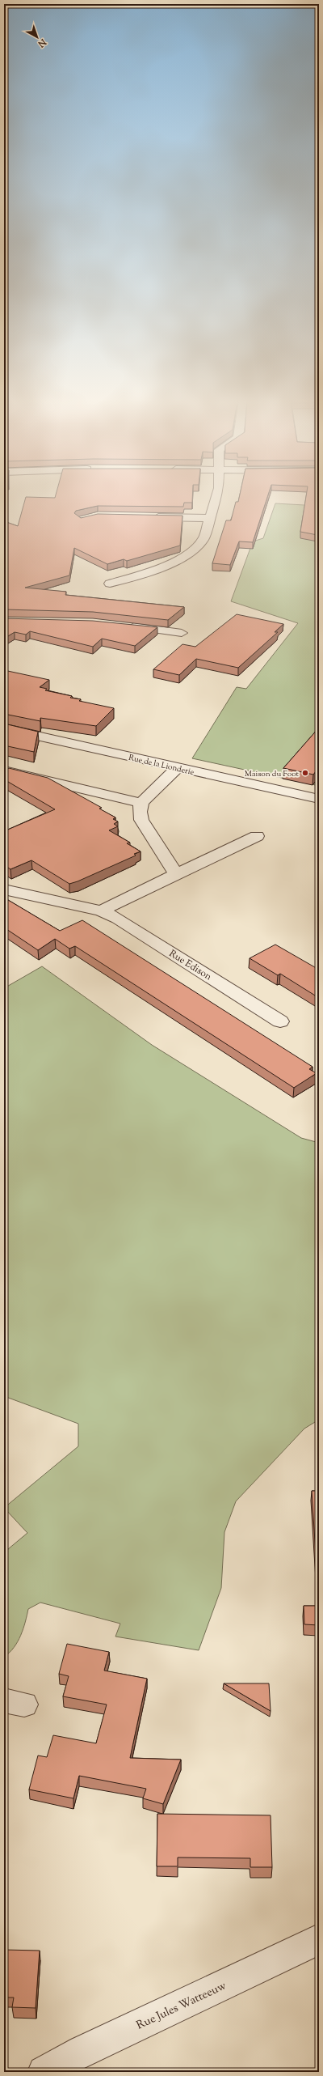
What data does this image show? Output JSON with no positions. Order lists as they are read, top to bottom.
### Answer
{
  "streets": {
    "street": ["Rue de la Lionderie", "Rue Edison", "Rue Jules Watteeuw"]
  },
  "places": ["Maison du Foot"],
  "north": "bottom right"
}
